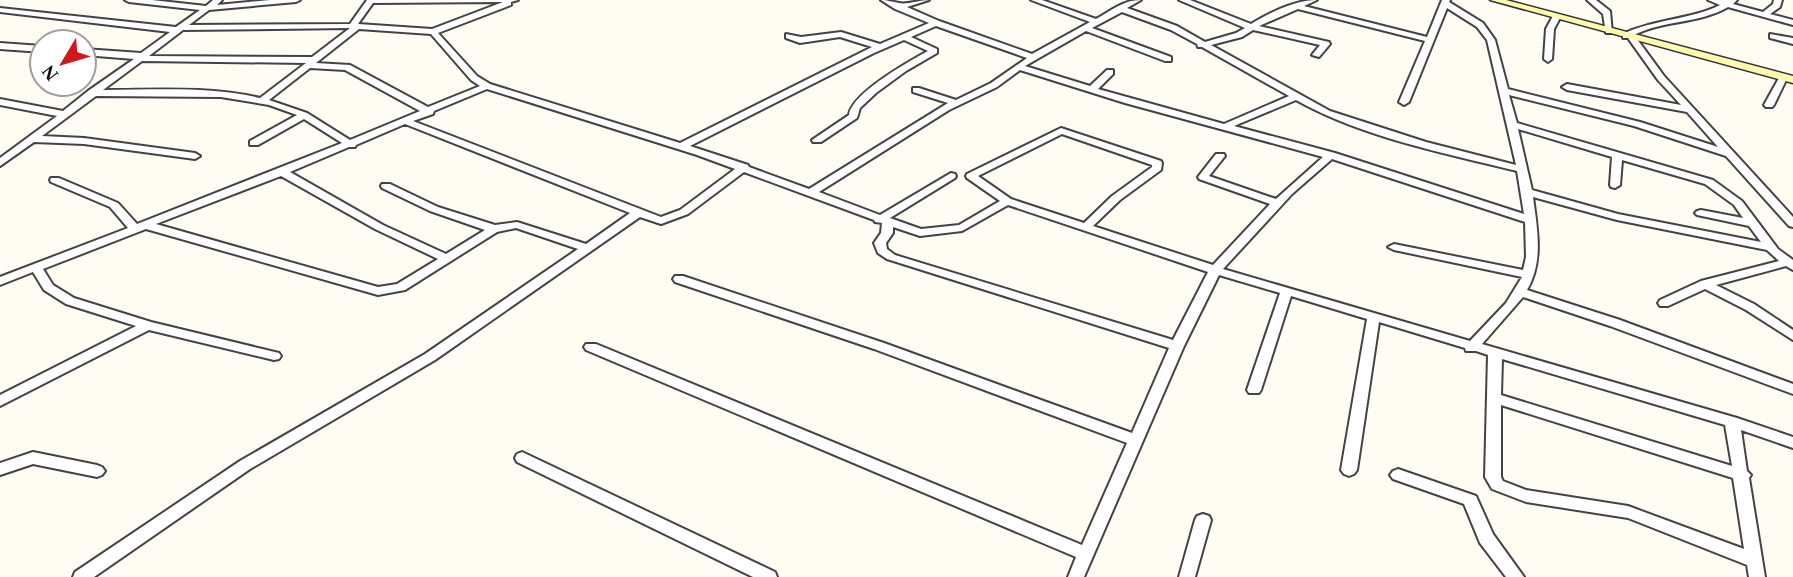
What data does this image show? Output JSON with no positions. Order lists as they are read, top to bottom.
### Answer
{
  "north": "bottom left"
}
